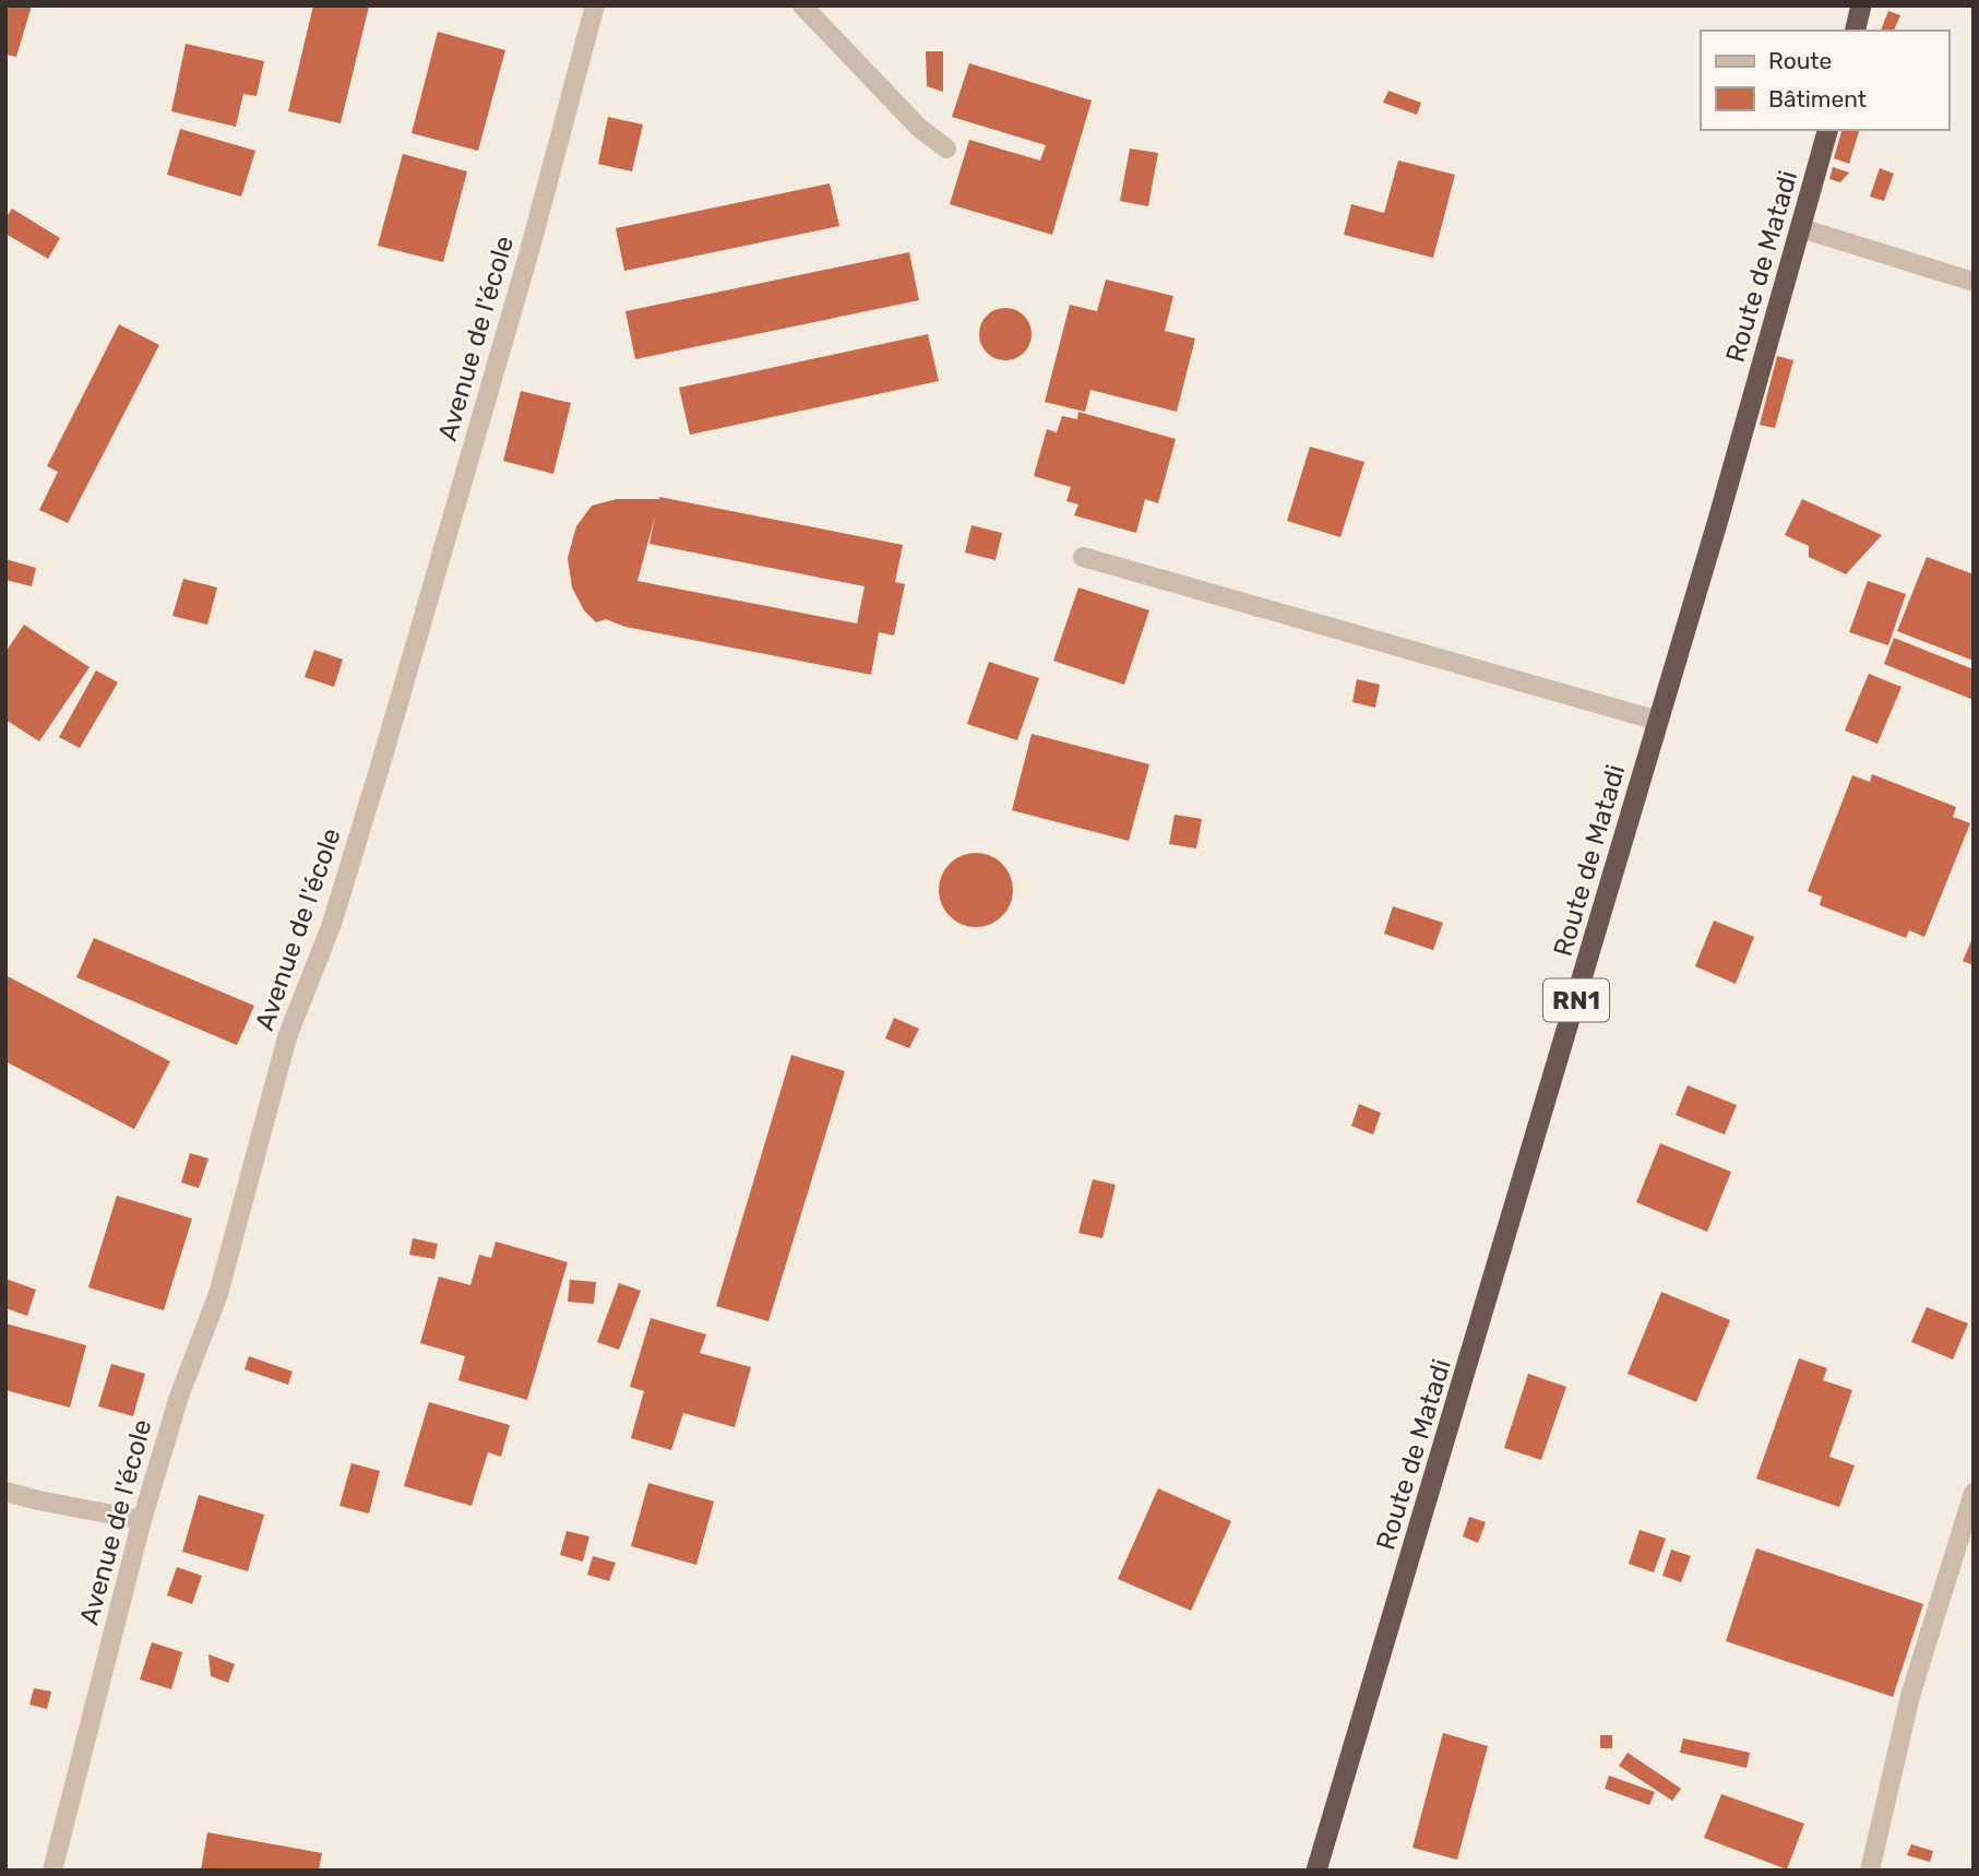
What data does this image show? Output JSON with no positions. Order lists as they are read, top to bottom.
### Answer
{
  "streets": {
    "highway": ["Route de Matadi", "RN1"],
    "street": ["Avenue de l'école"]
  },
  "legend": ["Route", "Bâtiment"]
}
